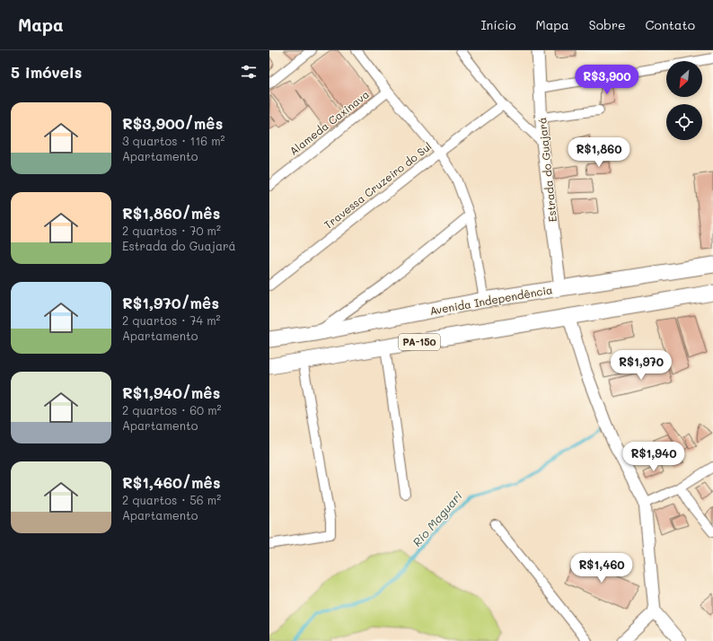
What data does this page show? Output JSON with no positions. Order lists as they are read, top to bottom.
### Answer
{
  "streets": {
    "main road": ["Avenida Independência", "PA-150"],
    "street": ["Alameda Caxinava", "Estrada do Guajará", "Travessa Cruzeiro do Sul"]
  },
  "crossings": [
    ["Estrada do Guajará", "Avenida Independência"]
  ],
  "water": ["Rio Maguari"],
  "north": "bottom left",
  "page": {
    "header": "Mapa",
    "nav": [
      "Início",
      "Mapa",
      "Sobre",
      "Contato"
    ],
    "heading": "5 imóveis",
    "price": [
      "R$3,900",
      "R$1,860",
      "R$1,970",
      "R$1,940",
      "R$1,460"
    ],
    "list": [
      {
        "name": "R$3,900/mês",
        "note": "3 quartos · 116 m² · Apartamento"
      },
      {
        "name": "R$1,860/mês",
        "note": "2 quartos · 70 m² · Estrada do Guajará"
      },
      {
        "name": "R$1,970/mês",
        "note": "2 quartos · 74 m² · Apartamento"
      },
      {
        "name": "R$1,940/mês",
        "note": "2 quartos · 60 m² · Apartamento"
      },
      {
        "name": "R$1,460/mês",
        "note": "2 quartos · 56 m² · Apartamento"
      }
    ]
  }
}
